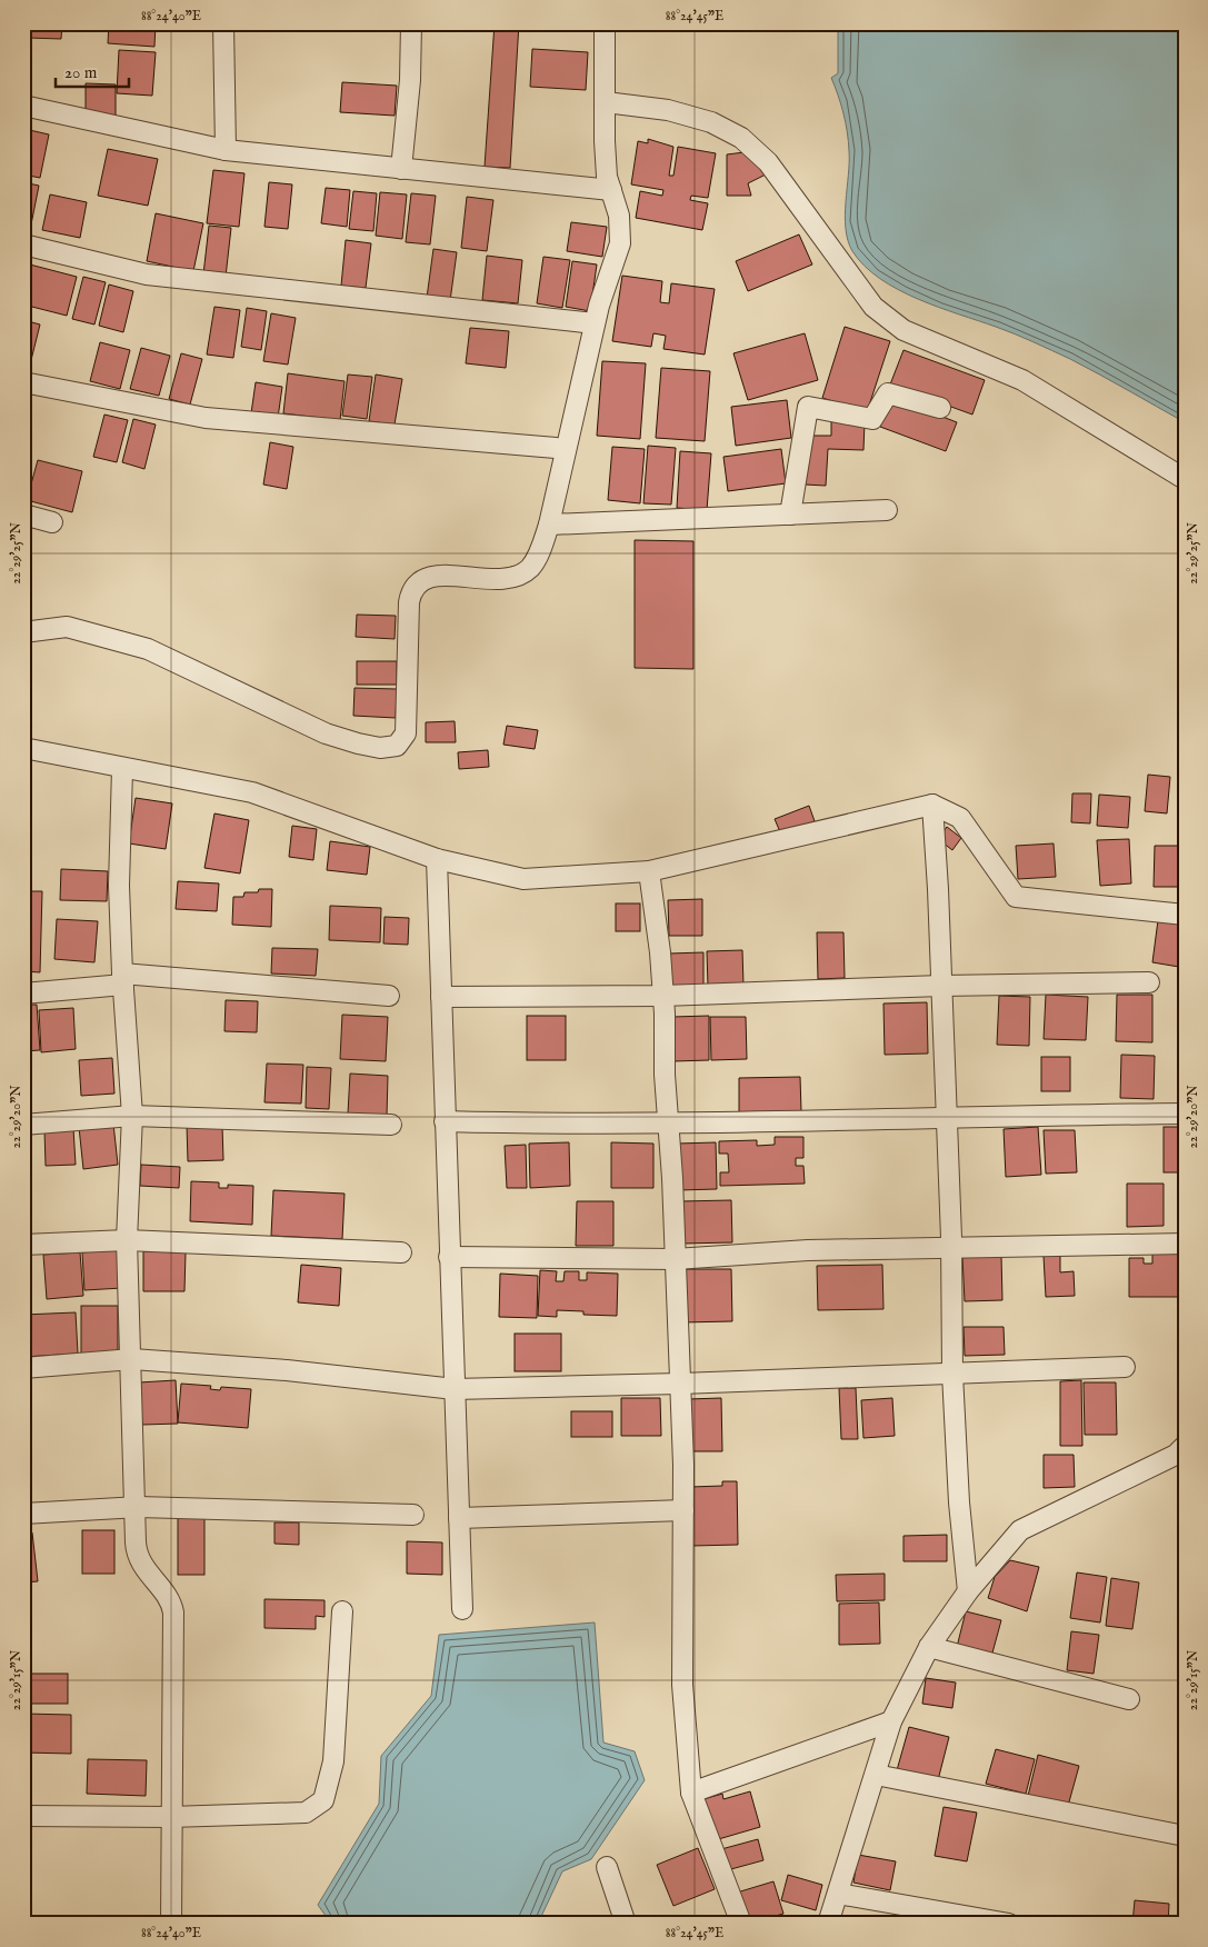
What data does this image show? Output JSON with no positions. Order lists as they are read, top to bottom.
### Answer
{
  "scale_bar": "20 m",
  "coordinates": [
    "88°24'40\"E",
    "88°24'45\"E",
    "22°29'25\"N",
    "22°29'20\"N",
    "22°29'15\"N"
  ]
}
